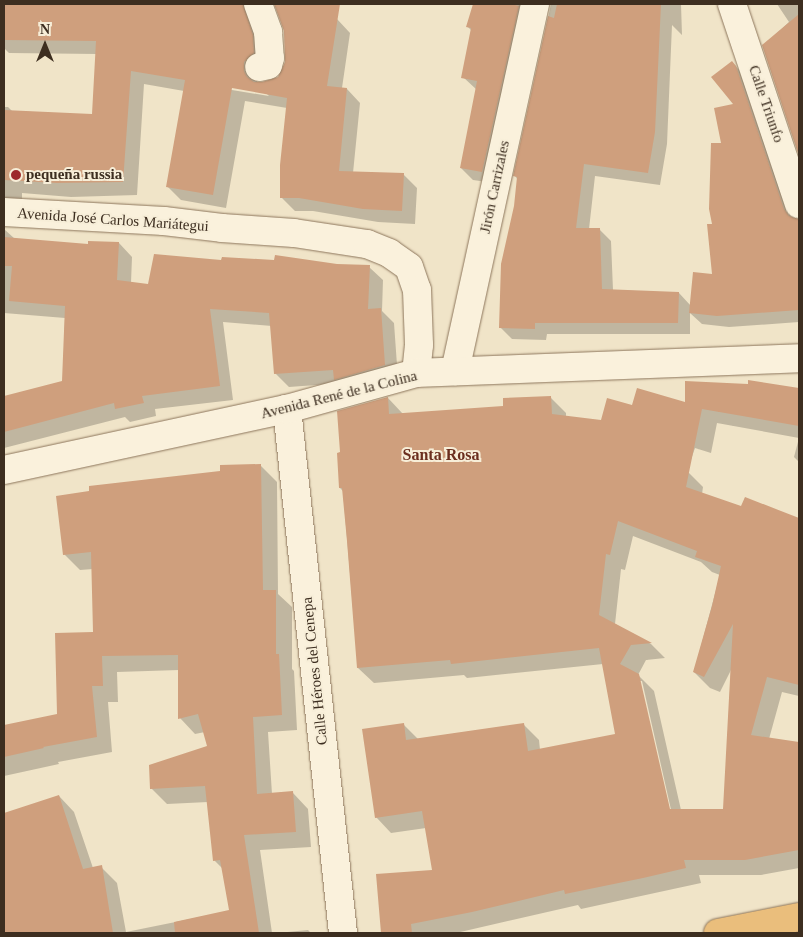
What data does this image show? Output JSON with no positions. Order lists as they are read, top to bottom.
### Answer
{
  "streets": {
    "street": [
      "Calle Triunfo",
      "Jirón Carrizales",
      "Avenida José Carlos Mariátegui",
      "Avenida René de la Colina",
      "Calle Héroes del Cenepa"
    ]
  },
  "crossings": [
    ["Jirón Carrizales", "Avenida René de la Colina"],
    ["Avenida José Carlos Mariátegui", "Avenida René de la Colina"],
    ["Avenida René de la Colina", "Calle Héroes del Cenepa"]
  ],
  "districts": ["Santa Rosa"],
  "places": ["pequeña russia"],
  "north": "top"
}
